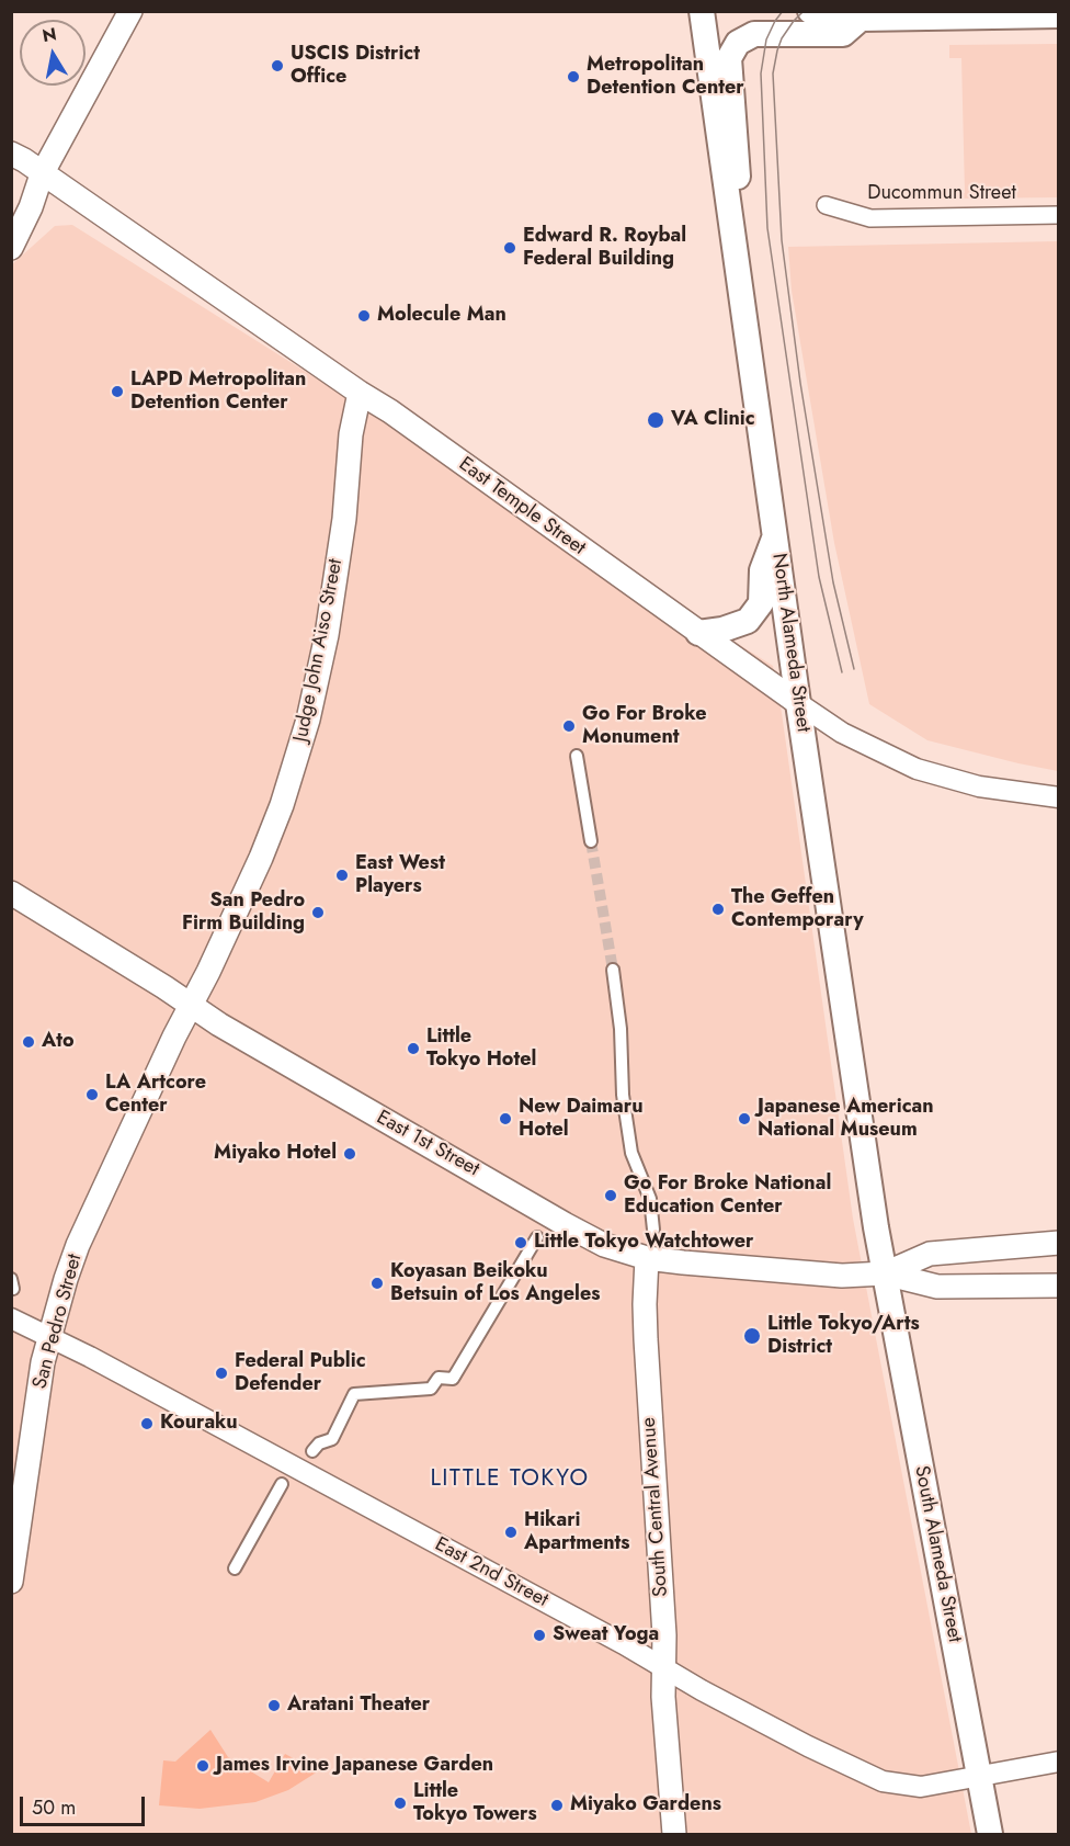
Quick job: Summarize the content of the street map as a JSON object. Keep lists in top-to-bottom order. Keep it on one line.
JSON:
{"streets":{"main road":["East Temple Street","North Alameda Street","Judge John Aiso Street","East 1st Street","San Pedro Street","South Central Avenue","South Alameda Street"],"street":["Ducommun Street","East 2nd Street"]},"crossings":[["East Temple Street","North Alameda Street"],["East Temple Street","Judge John Aiso Street"],["North Alameda Street","East 1st Street"],["North Alameda Street","South Alameda Street"],["Judge John Aiso Street","East 1st Street"],["Judge John Aiso Street","San Pedro Street"],["East 1st Street","San Pedro Street"],["East 1st Street","South Central Avenue"],["East 1st Street","South Alameda Street"],["San Pedro Street","East 2nd Street"],["South Central Avenue","East 2nd Street"],["South Alameda Street","East 2nd Street"]],"districts":["LITTLE TOKYO"],"places":["USCIS District Office","Metropolitan Detention Center","Edward R. Roybal Federal Building","Molecule Man","LAPD Metropolitan Detention Center","VA Clinic","Go For Broke Monument","East West Players","The Geffen Contemporary","San Pedro Firm Building","Ato","Little Tokyo Hotel","LA Artcore Center","New Daimaru Hotel","Japanese American National Museum","Miyako Hotel","Go For Broke National Education Center","Little Tokyo Watchtower","Koyasan Beikoku Betsuin of Los Angeles","Little Tokyo/Arts District","Federal Public Defender","Kouraku","Hikari Apartments","Sweat Yoga","Aratani Theater","James Irvine Japanese Garden","Little Tokyo Towers","Miyako Gardens"],"scale_bar":"50 m","north":"top"}
